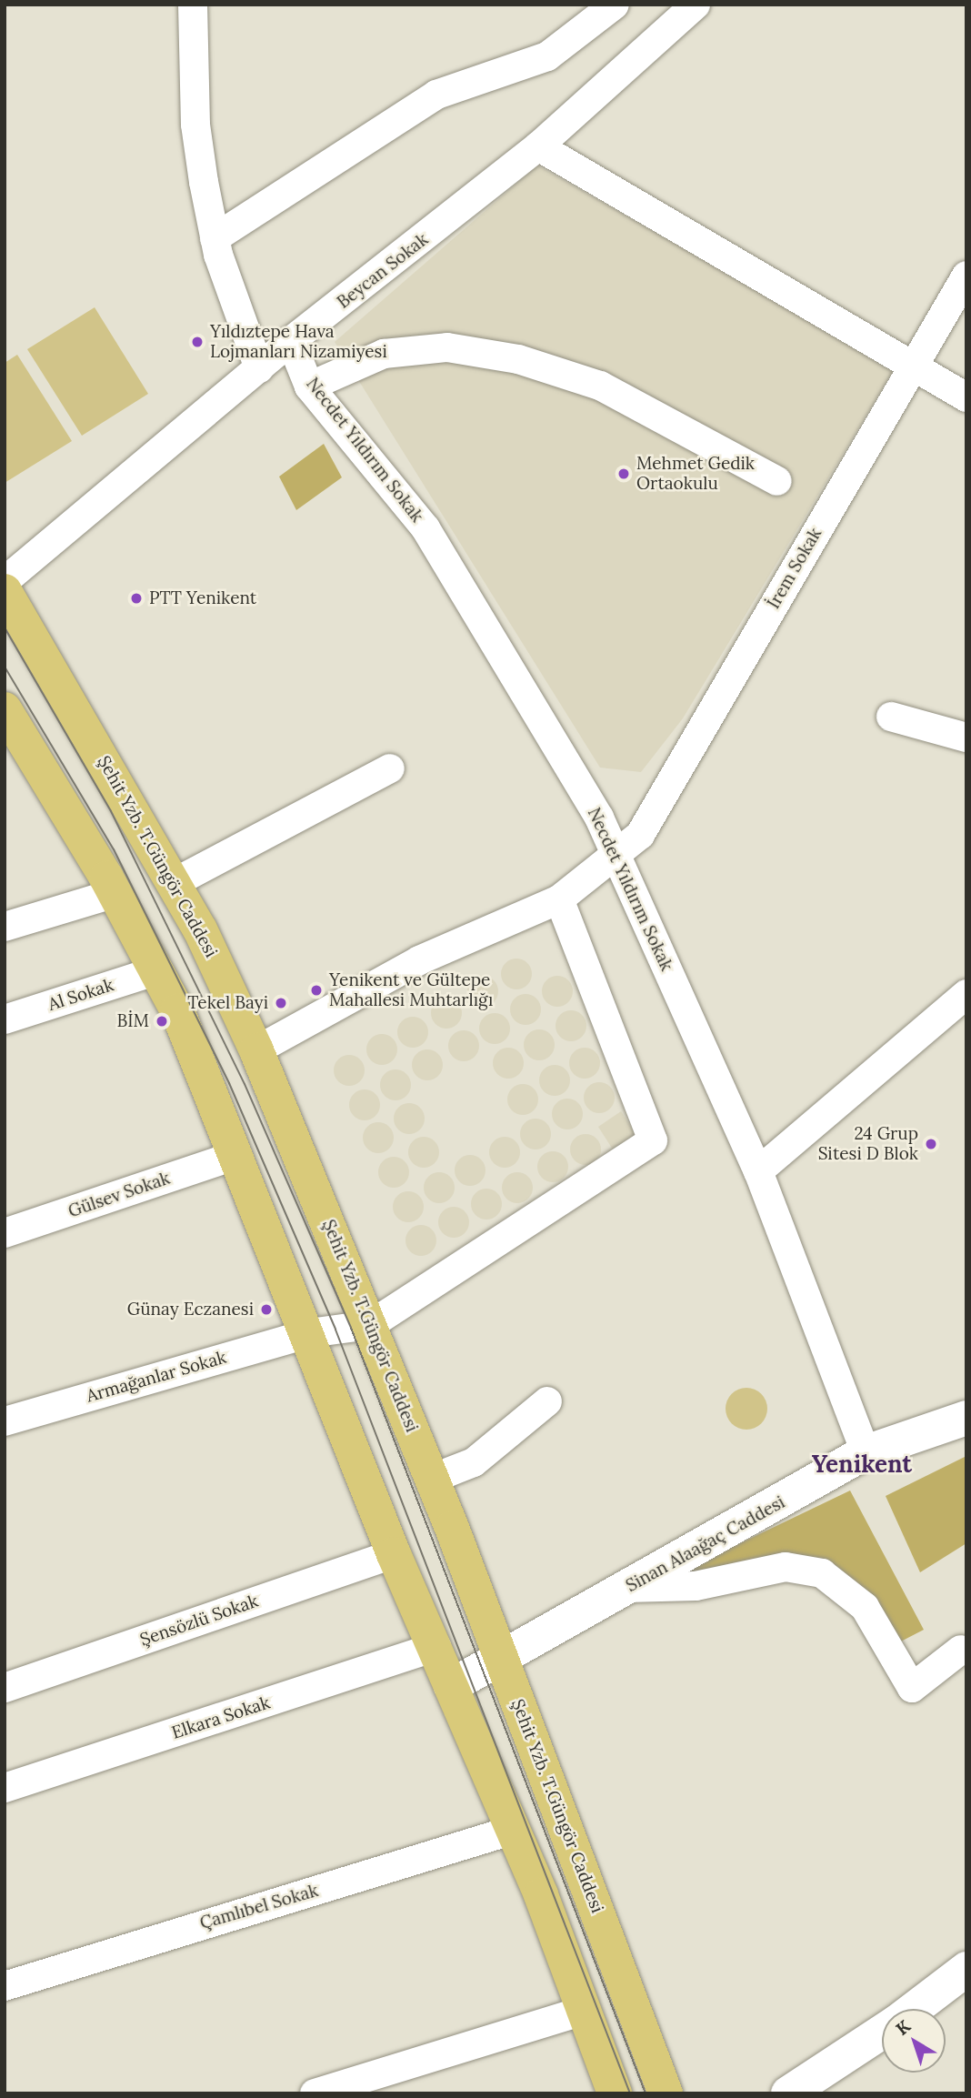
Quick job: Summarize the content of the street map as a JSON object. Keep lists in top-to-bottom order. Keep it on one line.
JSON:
{"streets":{"main road":["Şehit Yzb. T.Güngör Caddesi"],"street":["Beycan Sokak","Necdet Yıldırım Sokak","İrem Sokak","Al Sokak","Gülsev Sokak","Armağanlar Sokak","Sinan Alaağaç Caddesi","Şensözlü Sokak","Elkara Sokak","Çamlıbel Sokak"]},"crossings":[["Beycan Sokak","Necdet Yıldırım Sokak"],["Necdet Yıldırım Sokak","İrem Sokak"],["Necdet Yıldırım Sokak","Sinan Alaağaç Caddesi"],["İrem Sokak","Şehit Yzb. T.Güngör Caddesi"],["Şehit Yzb. T.Güngör Caddesi","Armağanlar Sokak"],["Şehit Yzb. T.Güngör Caddesi","Sinan Alaağaç Caddesi"]],"districts":["Yenikent"],"places":["Yıldıztepe Hava Lojmanları Nizamiyesi","Mehmet Gedik Ortaokulu","PTT Yenikent","Yenikent ve Gültepe Mahallesi Muhtarlığı","Tekel Bayi","BİM","24 Grup Sitesi D Blok","Günay Eczanesi"],"north":"top left"}
